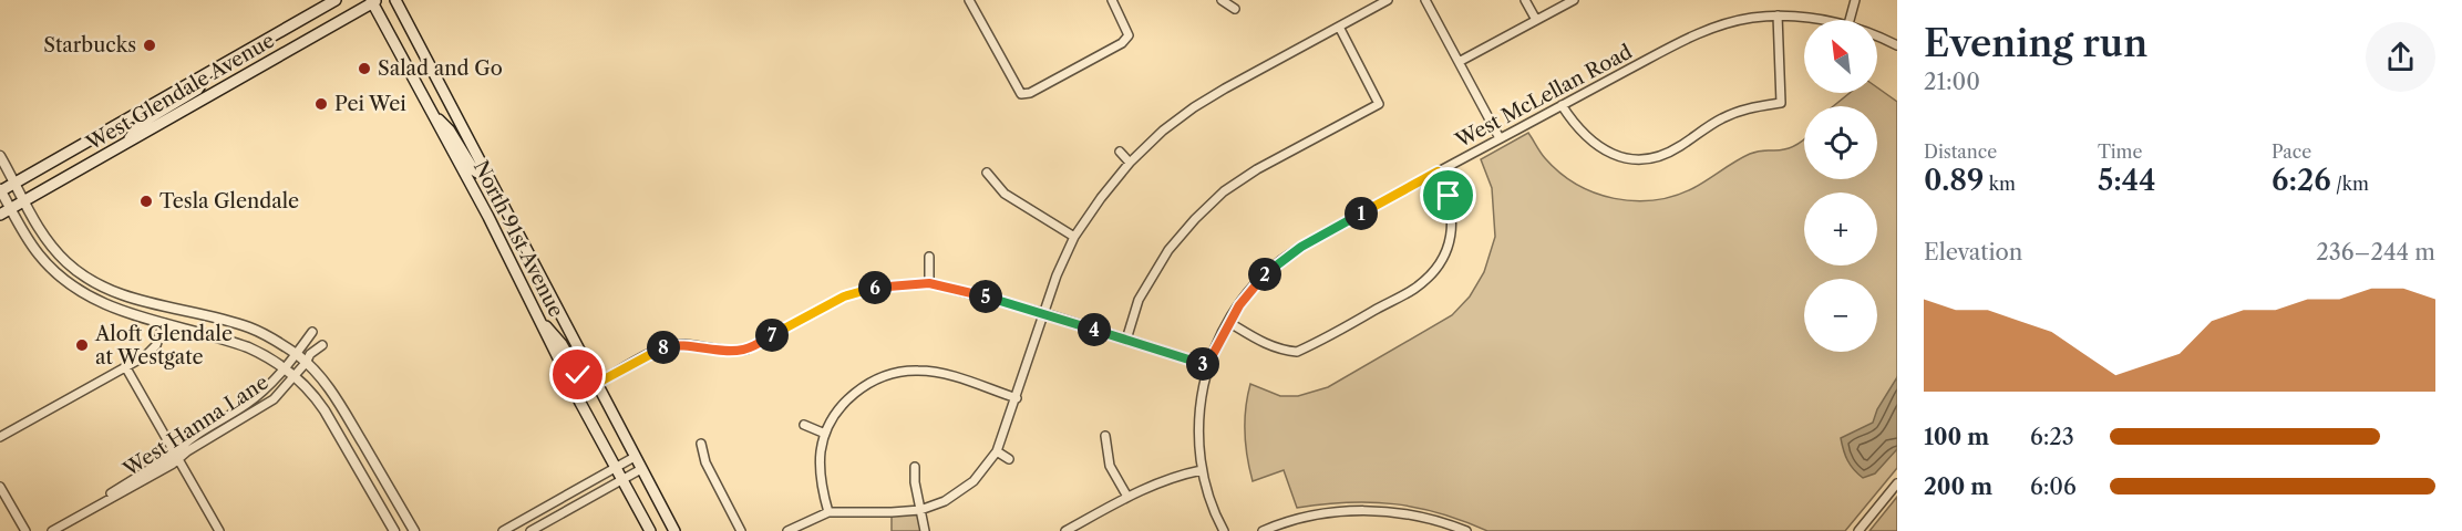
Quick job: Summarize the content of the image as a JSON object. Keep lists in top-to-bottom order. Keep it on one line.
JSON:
{"streets":{"main road":["West Glendale Avenue","North 91st Avenue"],"street":["West McLellan Road","West Hanna Lane"]},"crossings":[["West Glendale Avenue","North 91st Avenue"]],"places":["Starbucks","Salad and Go","Pei Wei","Tesla Glendale","Aloft Glendale at Westgate"],"north":"top left","page":{"heading":["Evening run","21:00"],"map_buttons":["+","−"],"stats":[["Distance","0.89 km"],["Time","5:44"],["Pace","6:26 /km"]],"pins":["1","2","6","5","4","7","8","3"],"chart":["Elevation","236–244 m"],"list":[{"name":"100 m","note":"6:23"},{"name":"200 m","note":"6:06"}]}}
